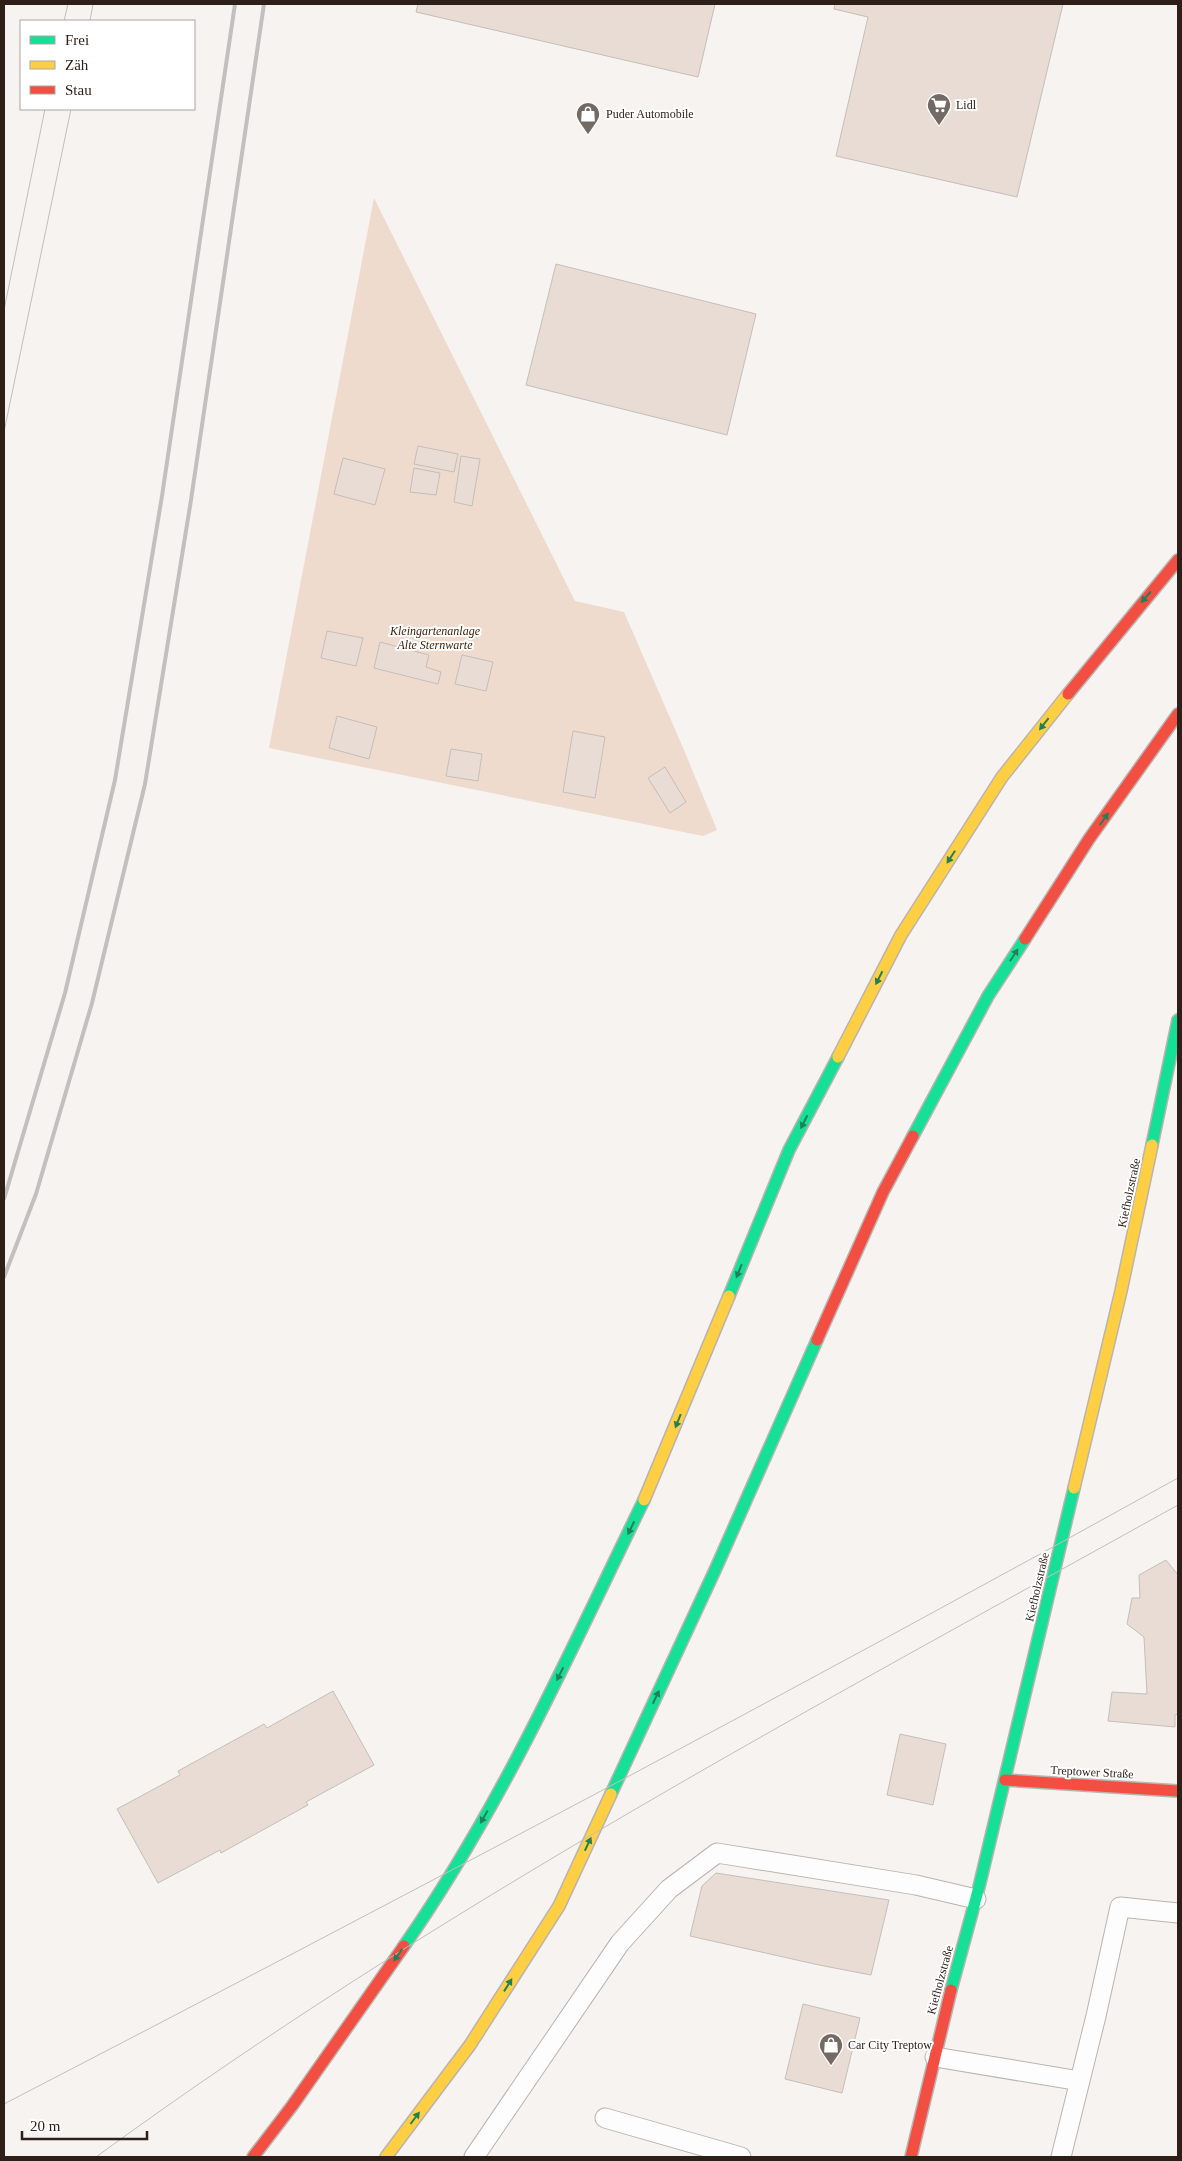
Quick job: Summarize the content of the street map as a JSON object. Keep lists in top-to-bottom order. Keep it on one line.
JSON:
{"streets":{"main road":["Kiefholzstraße","Treptower Straße"]},"crossings":[["Kiefholzstraße","Treptower Straße"]],"parks":["Kleingartenanlage Alte Sternwarte"],"places":{"supermarket":["Lidl"],"shop":["Puder Automobile","Car City Treptow"]},"legend":["Frei","Zäh","Stau"],"scale_bar":"20 m"}
